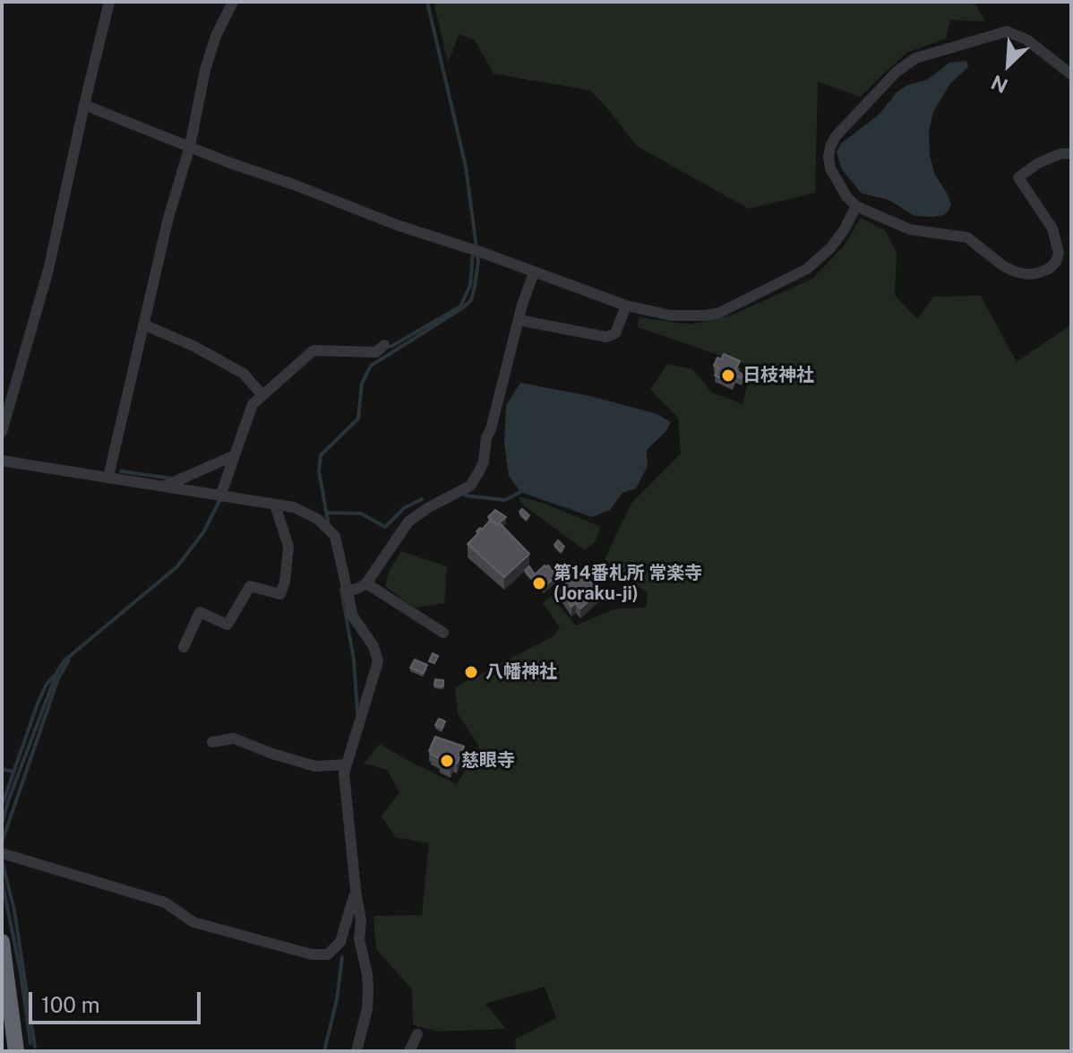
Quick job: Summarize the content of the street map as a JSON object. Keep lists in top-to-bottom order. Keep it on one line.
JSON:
{"places":["日枝神社","第14番札所 常楽寺 (Joraku-ji)","八幡神社","慈眼寺"],"scale_bar":"100 m","north":"bottom left"}
